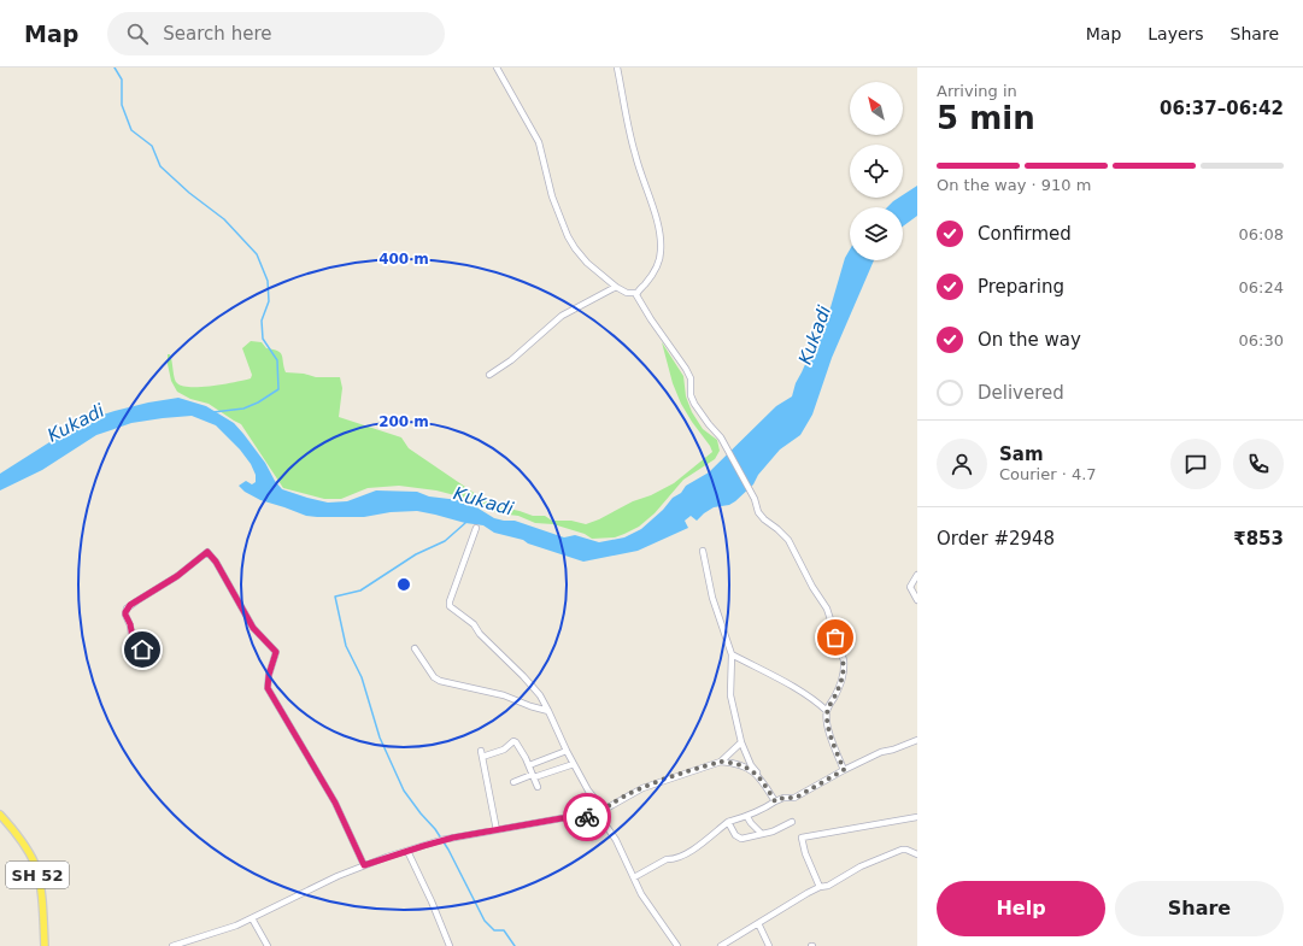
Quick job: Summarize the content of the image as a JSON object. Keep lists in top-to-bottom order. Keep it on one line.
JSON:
{"streets":{"main road":["SH 52"]},"water":["Kukadi"],"north":"top left","page":{"header":"Map","search":"Search here","nav":["Map","Layers","Share"],"heading":["5 min","Arriving in","06:37–06:42"],"panel":["Sam","Courier · 4.7","Order #2948","₹853"],"bar":"On the way · 910 m","list":[["Confirmed","06:08"],["Preparing","06:24"],["On the way","06:30"],"Delivered"],"buttons":["Help","Share"]},"rings":["400 m","200 m"]}
